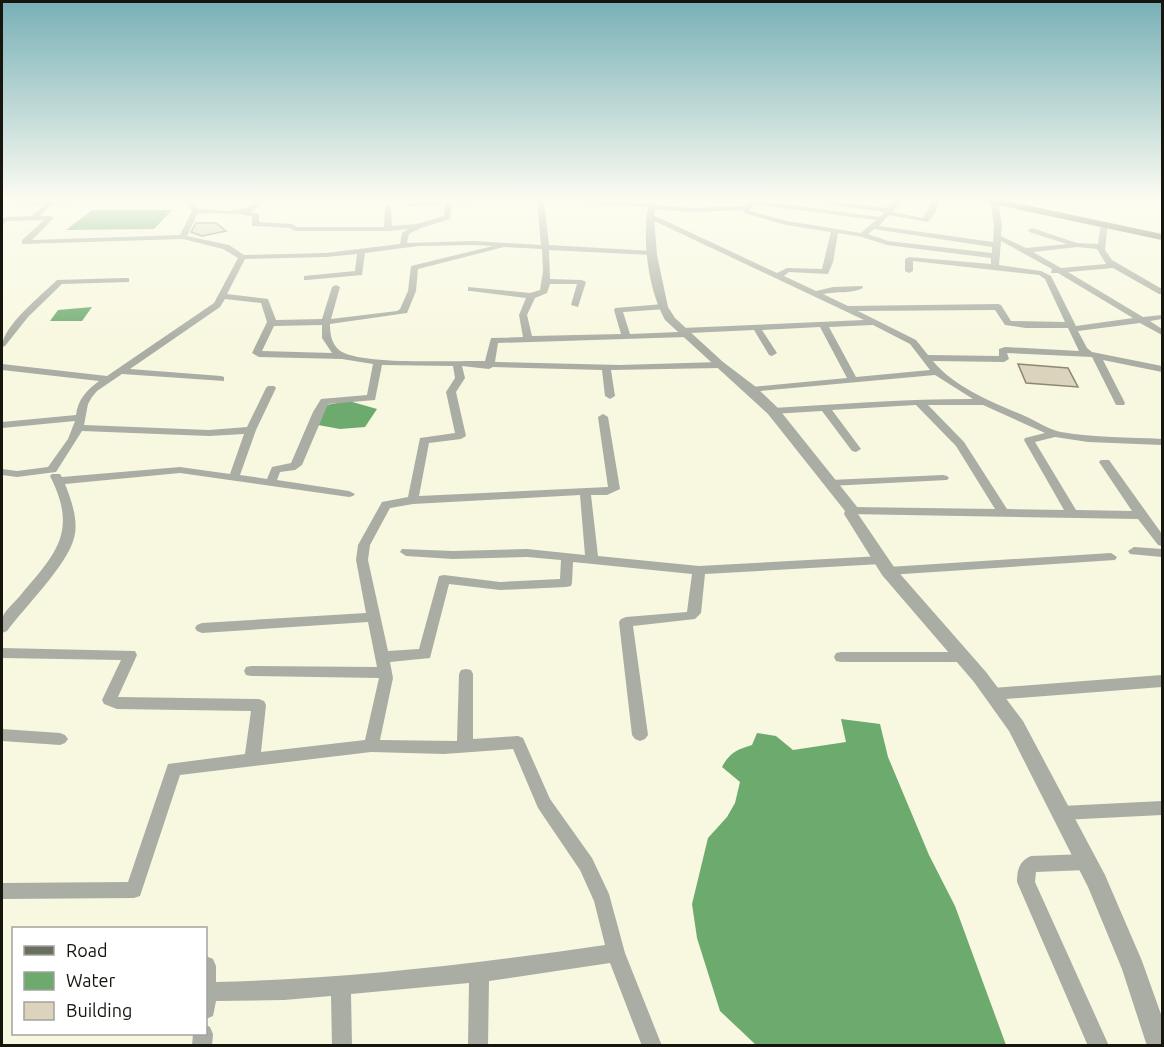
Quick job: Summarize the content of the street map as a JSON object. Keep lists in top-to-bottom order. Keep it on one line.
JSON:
{"legend":["Road","Water","Building"]}
